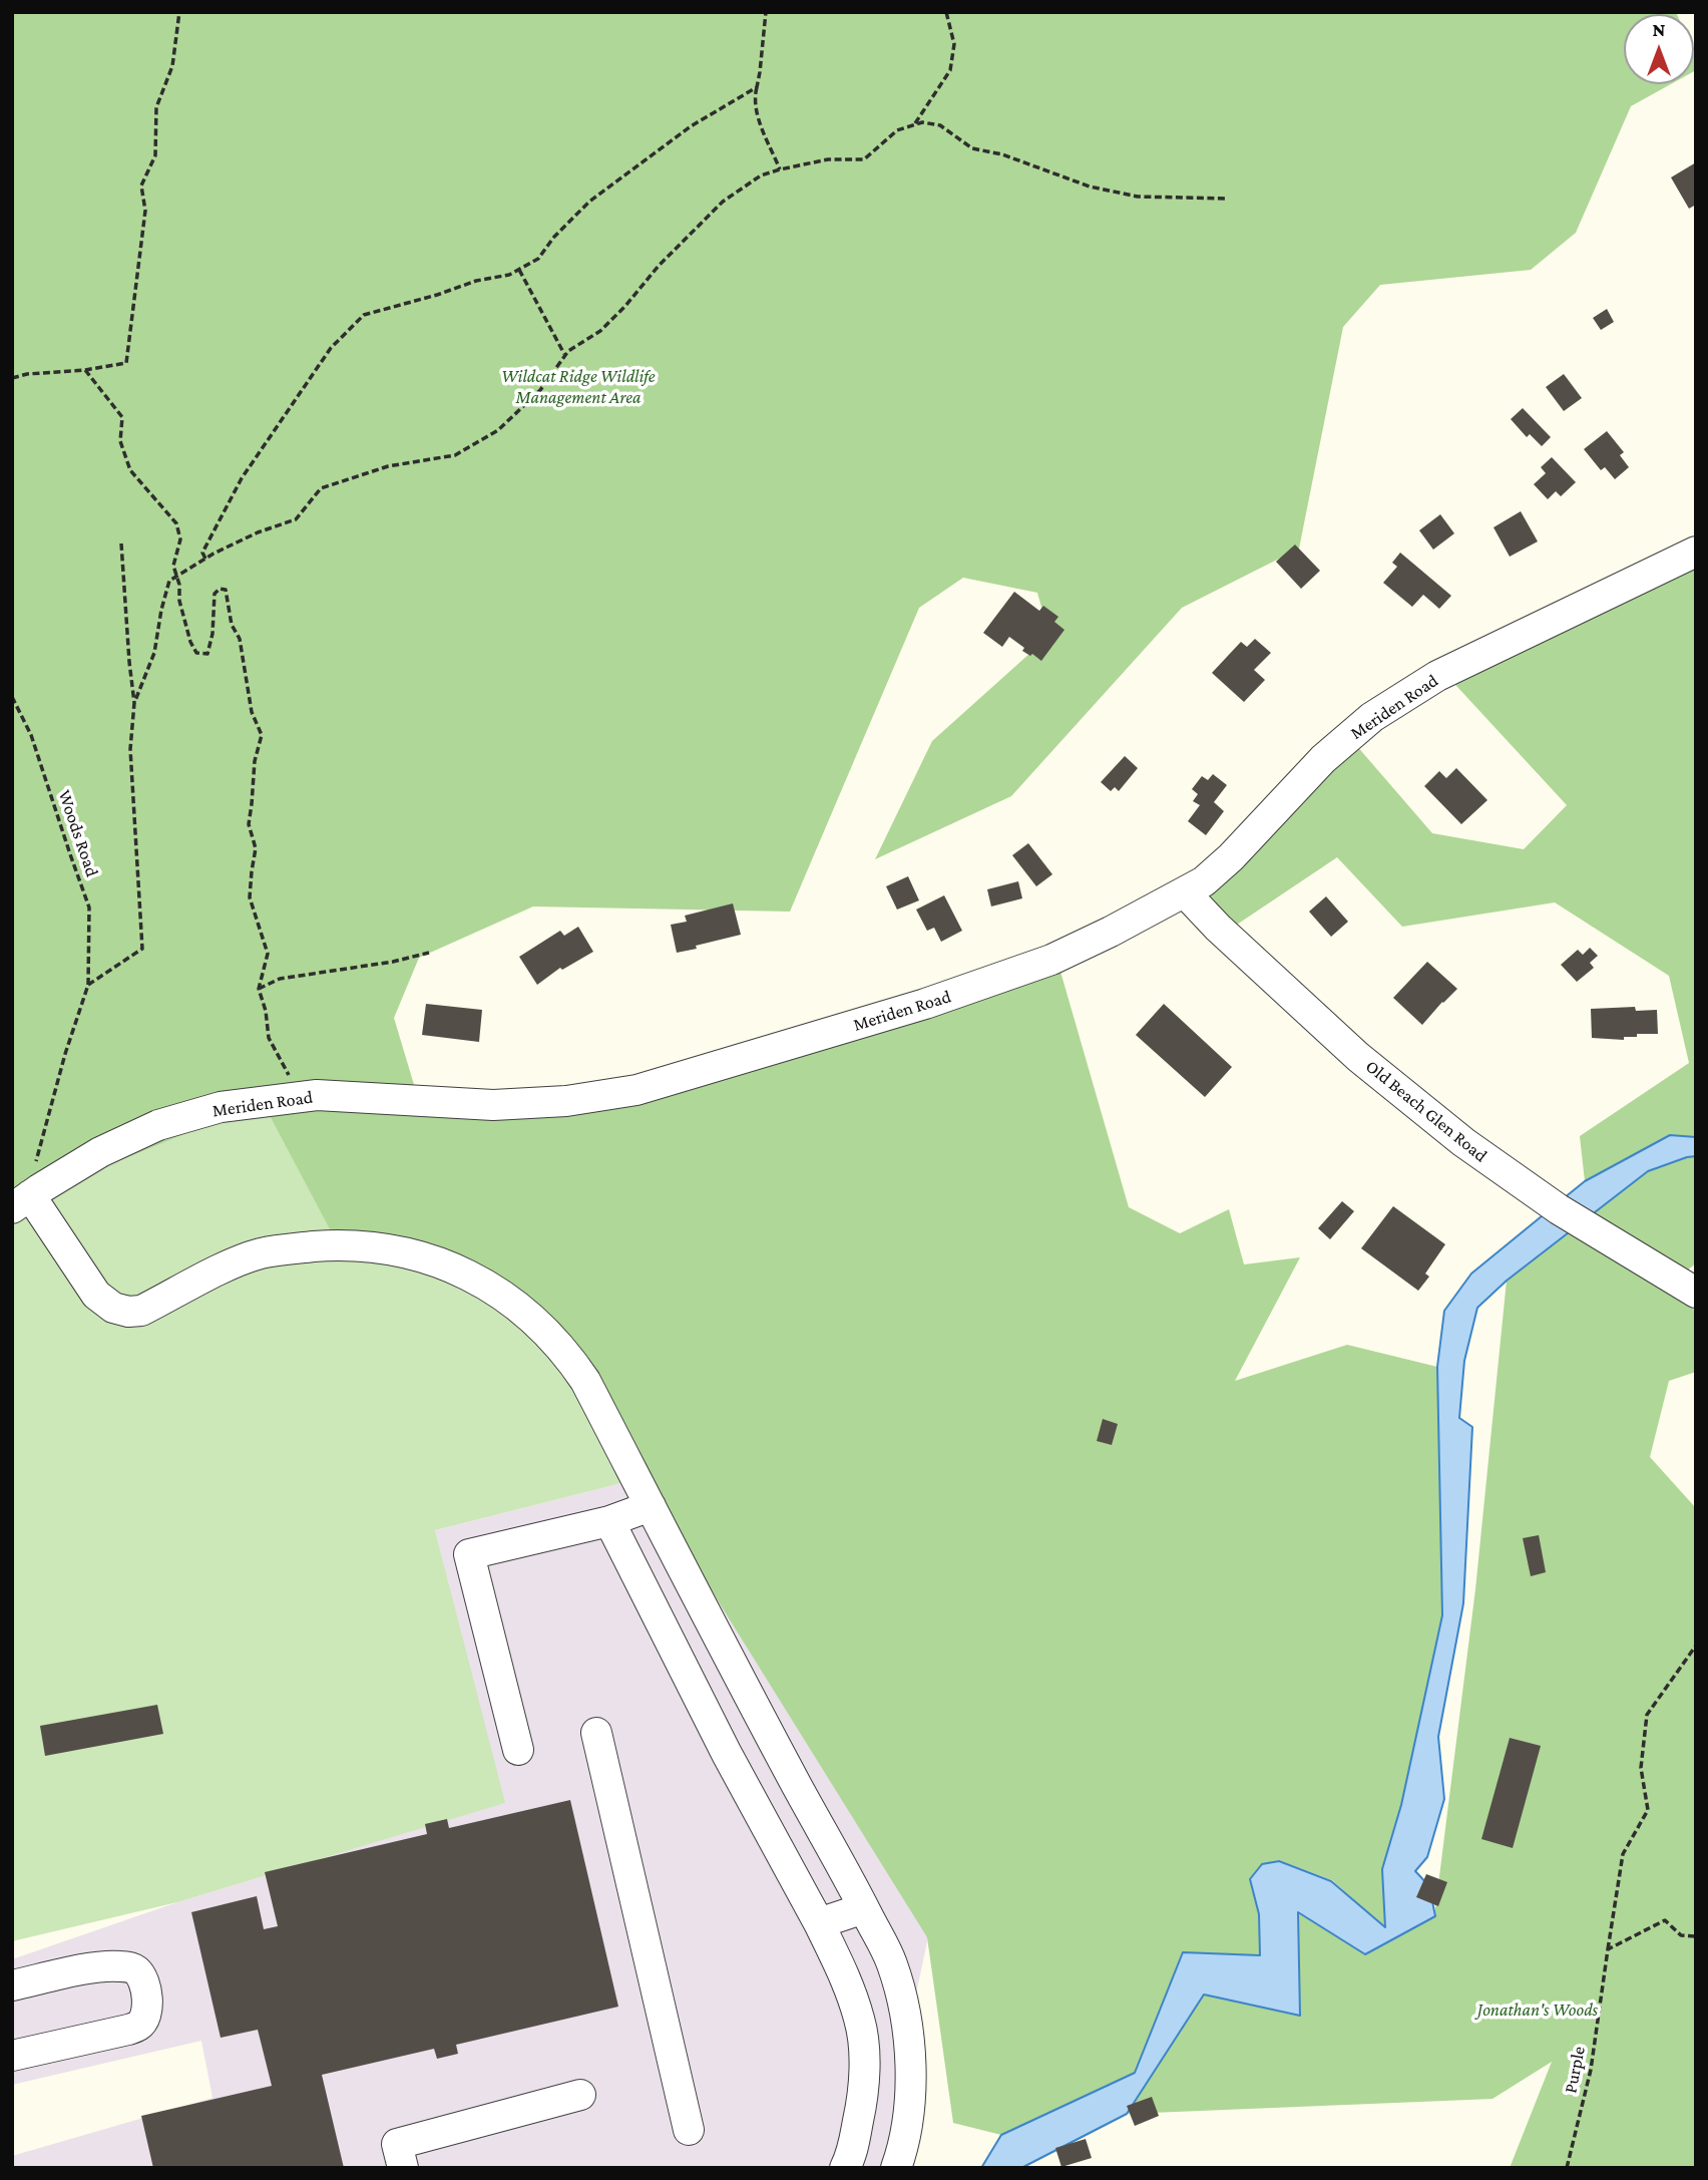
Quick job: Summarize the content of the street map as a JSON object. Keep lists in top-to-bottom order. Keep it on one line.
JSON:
{"streets":{"street":["Meriden Road","Old Beach Glen Road"],"path":["Woods Road","Purple"]},"crossings":[["Meriden Road","Woods Road"],["Meriden Road","Old Beach Glen Road"]],"parks":["Wildcat Ridge Wildlife Management Area","Jonathan's Woods"],"north":"top"}
